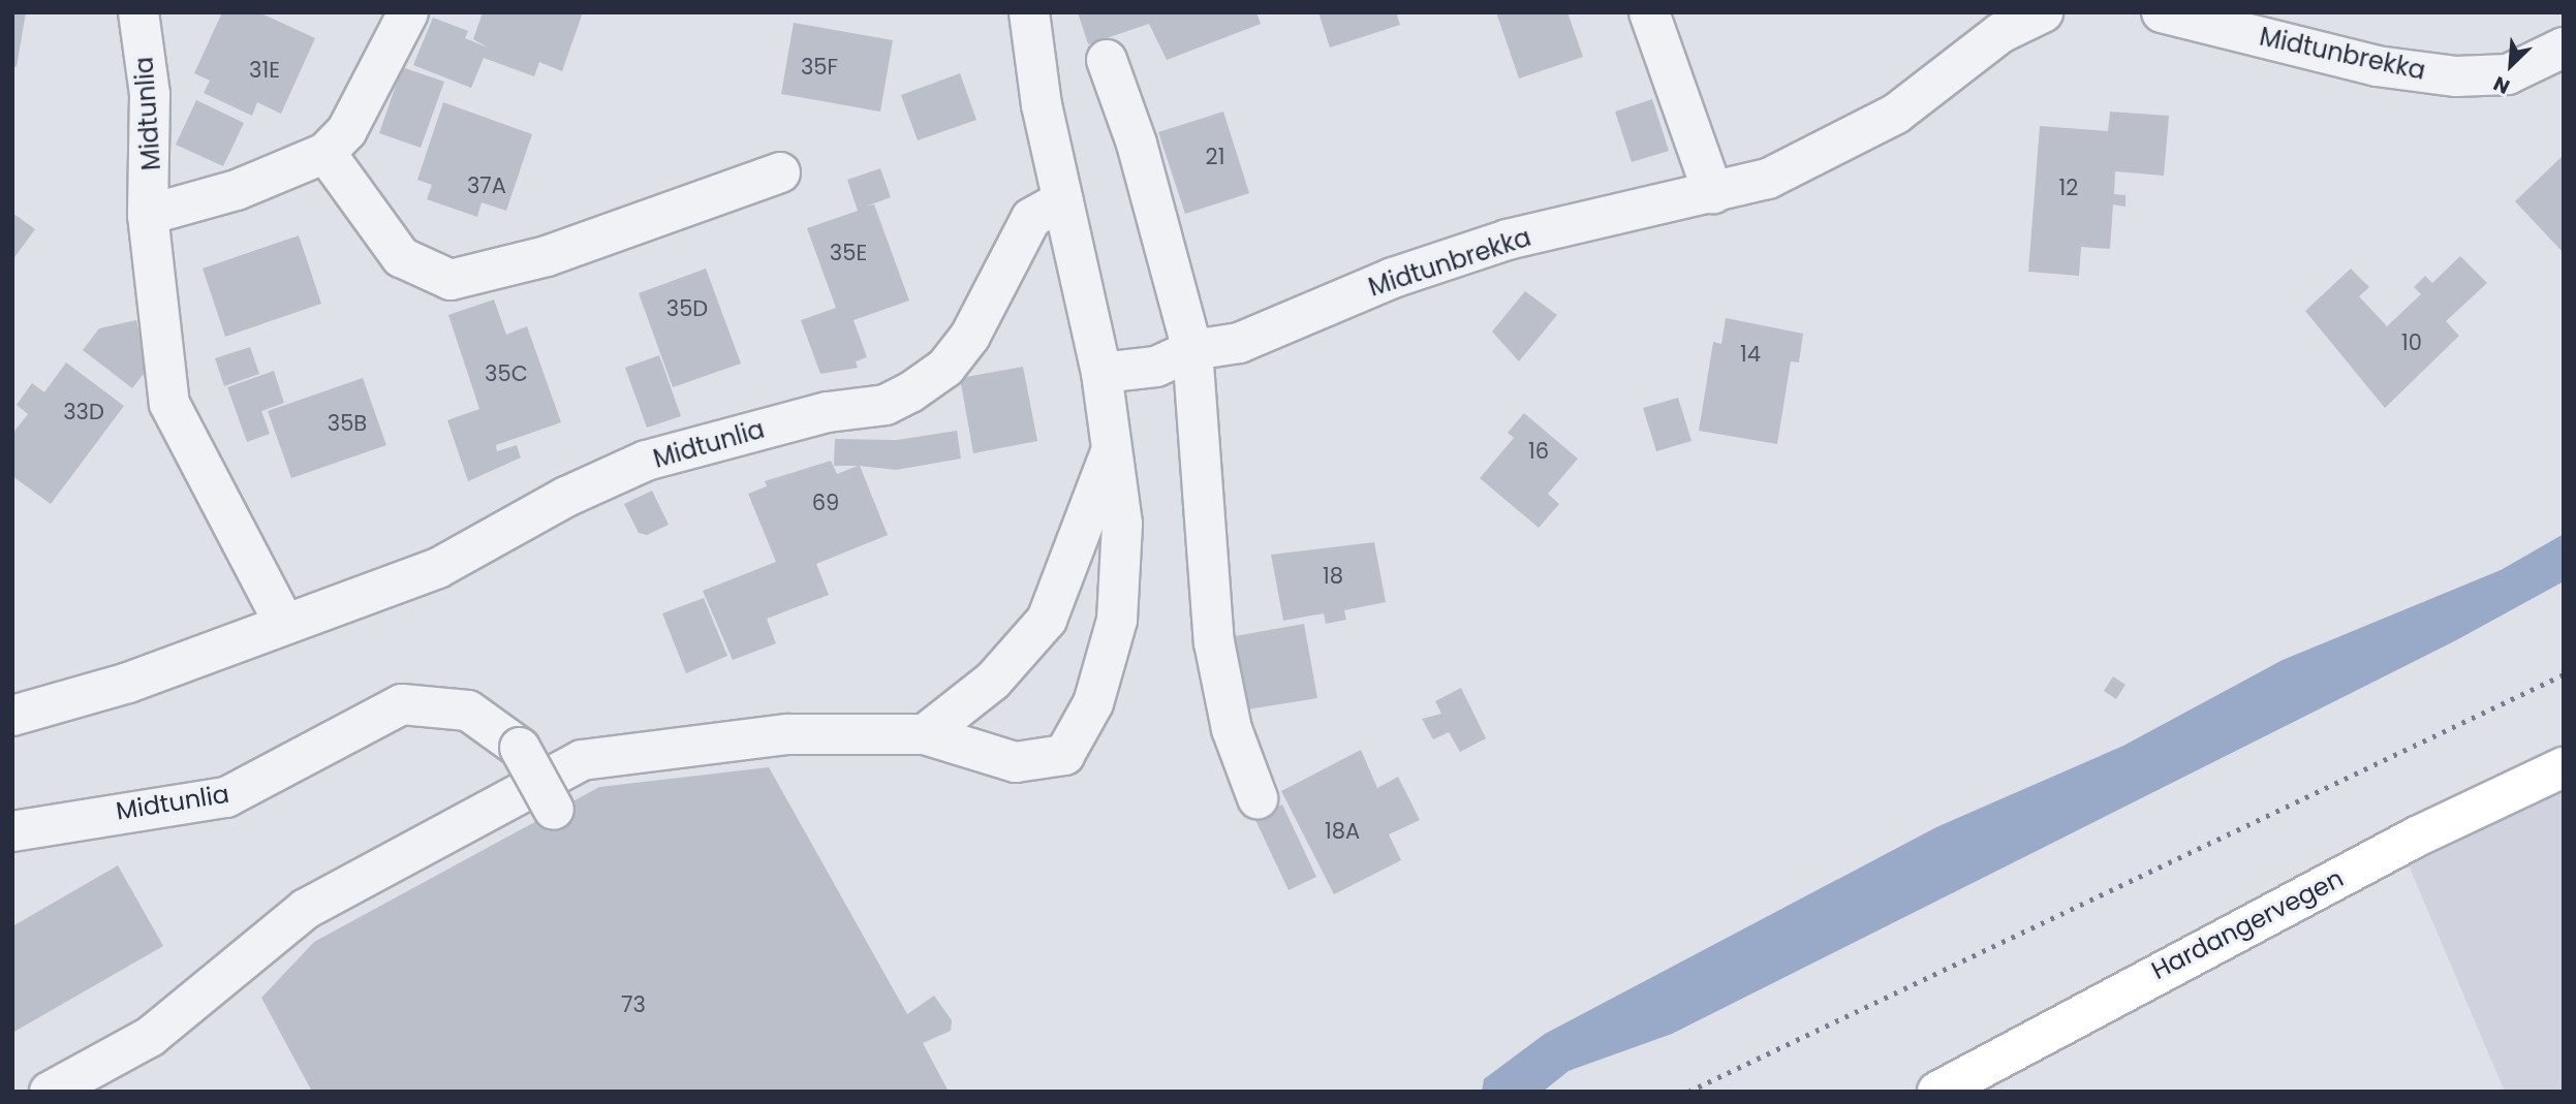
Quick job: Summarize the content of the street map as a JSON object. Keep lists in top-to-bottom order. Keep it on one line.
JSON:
{"streets":{"main road":["Hardangervegen"],"street":["Midtunbrekka","Midtunlia"]},"house_numbers":["35F","31E","21","37A","12","35E","35D","10","14","35C","33D","35B","16","69","18","18A","73"],"north":"bottom left"}
